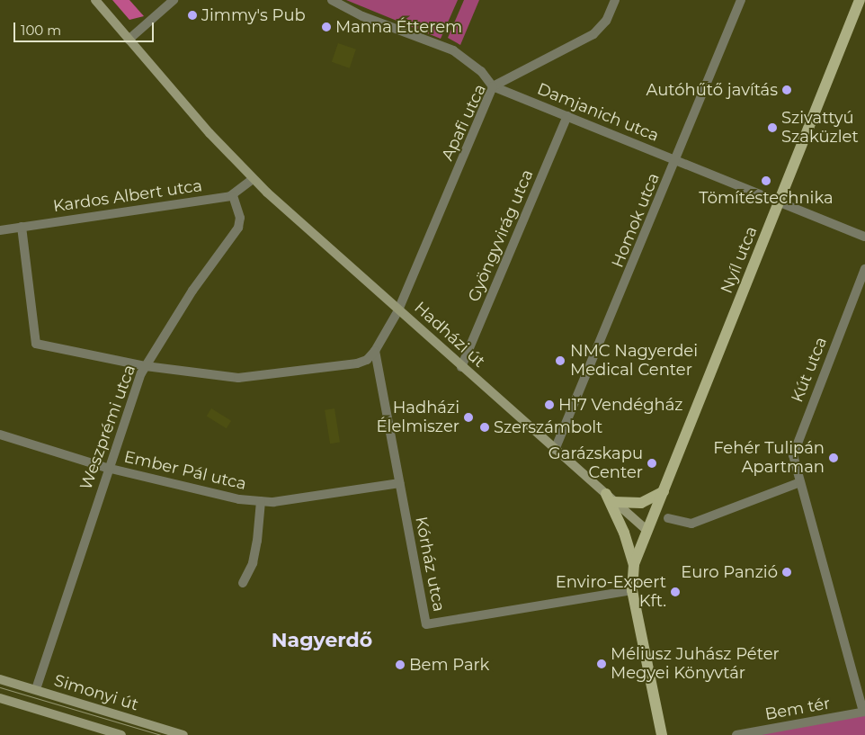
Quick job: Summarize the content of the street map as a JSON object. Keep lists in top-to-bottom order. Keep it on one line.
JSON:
{"streets":{"main road":["Nyíl utca"],"street":["Damjanich utca","Apafi utca","Kardos Albert utca","Homok utca","Gyöngyvirág utca","Hadházi út","Kút utca","Weszprémi utca","Ember Pál utca","Kórház utca","Simonyi út","Bem tér"]},"crossings":[["Damjanich utca","Apafi utca"],["Damjanich utca","Homok utca"],["Damjanich utca","Gyöngyvirág utca"],["Damjanich utca","Nyíl utca"],["Apafi utca","Hadházi út"],["Kardos Albert utca","Weszprémi utca"],["Homok utca","Hadházi út"],["Gyöngyvirág utca","Hadházi út"],["Nyíl utca","Hadházi út"],["Kút utca","Bem tér"],["Weszprémi utca","Ember Pál utca"],["Weszprémi utca","Simonyi út"],["Ember Pál utca","Kórház utca"]],"districts":["Nagyerdő"],"places":["Jimmy's Pub","Manna Étterem","Autóhűtő javítás","Szivattyú Szaküzlet","Tömítéstechnika","NMC Nagyerdei Medical Center","H17 Vendégház","Hadházi Élelmiszer","Szerszámbolt","Fehér Tulipán Apartman","Garázskapu Center","Euro Panzió","Enviro-Expert Kft.","Méliusz Juhász Péter Megyei Könyvtár","Bem Park"],"scale_bar":"100 m"}
